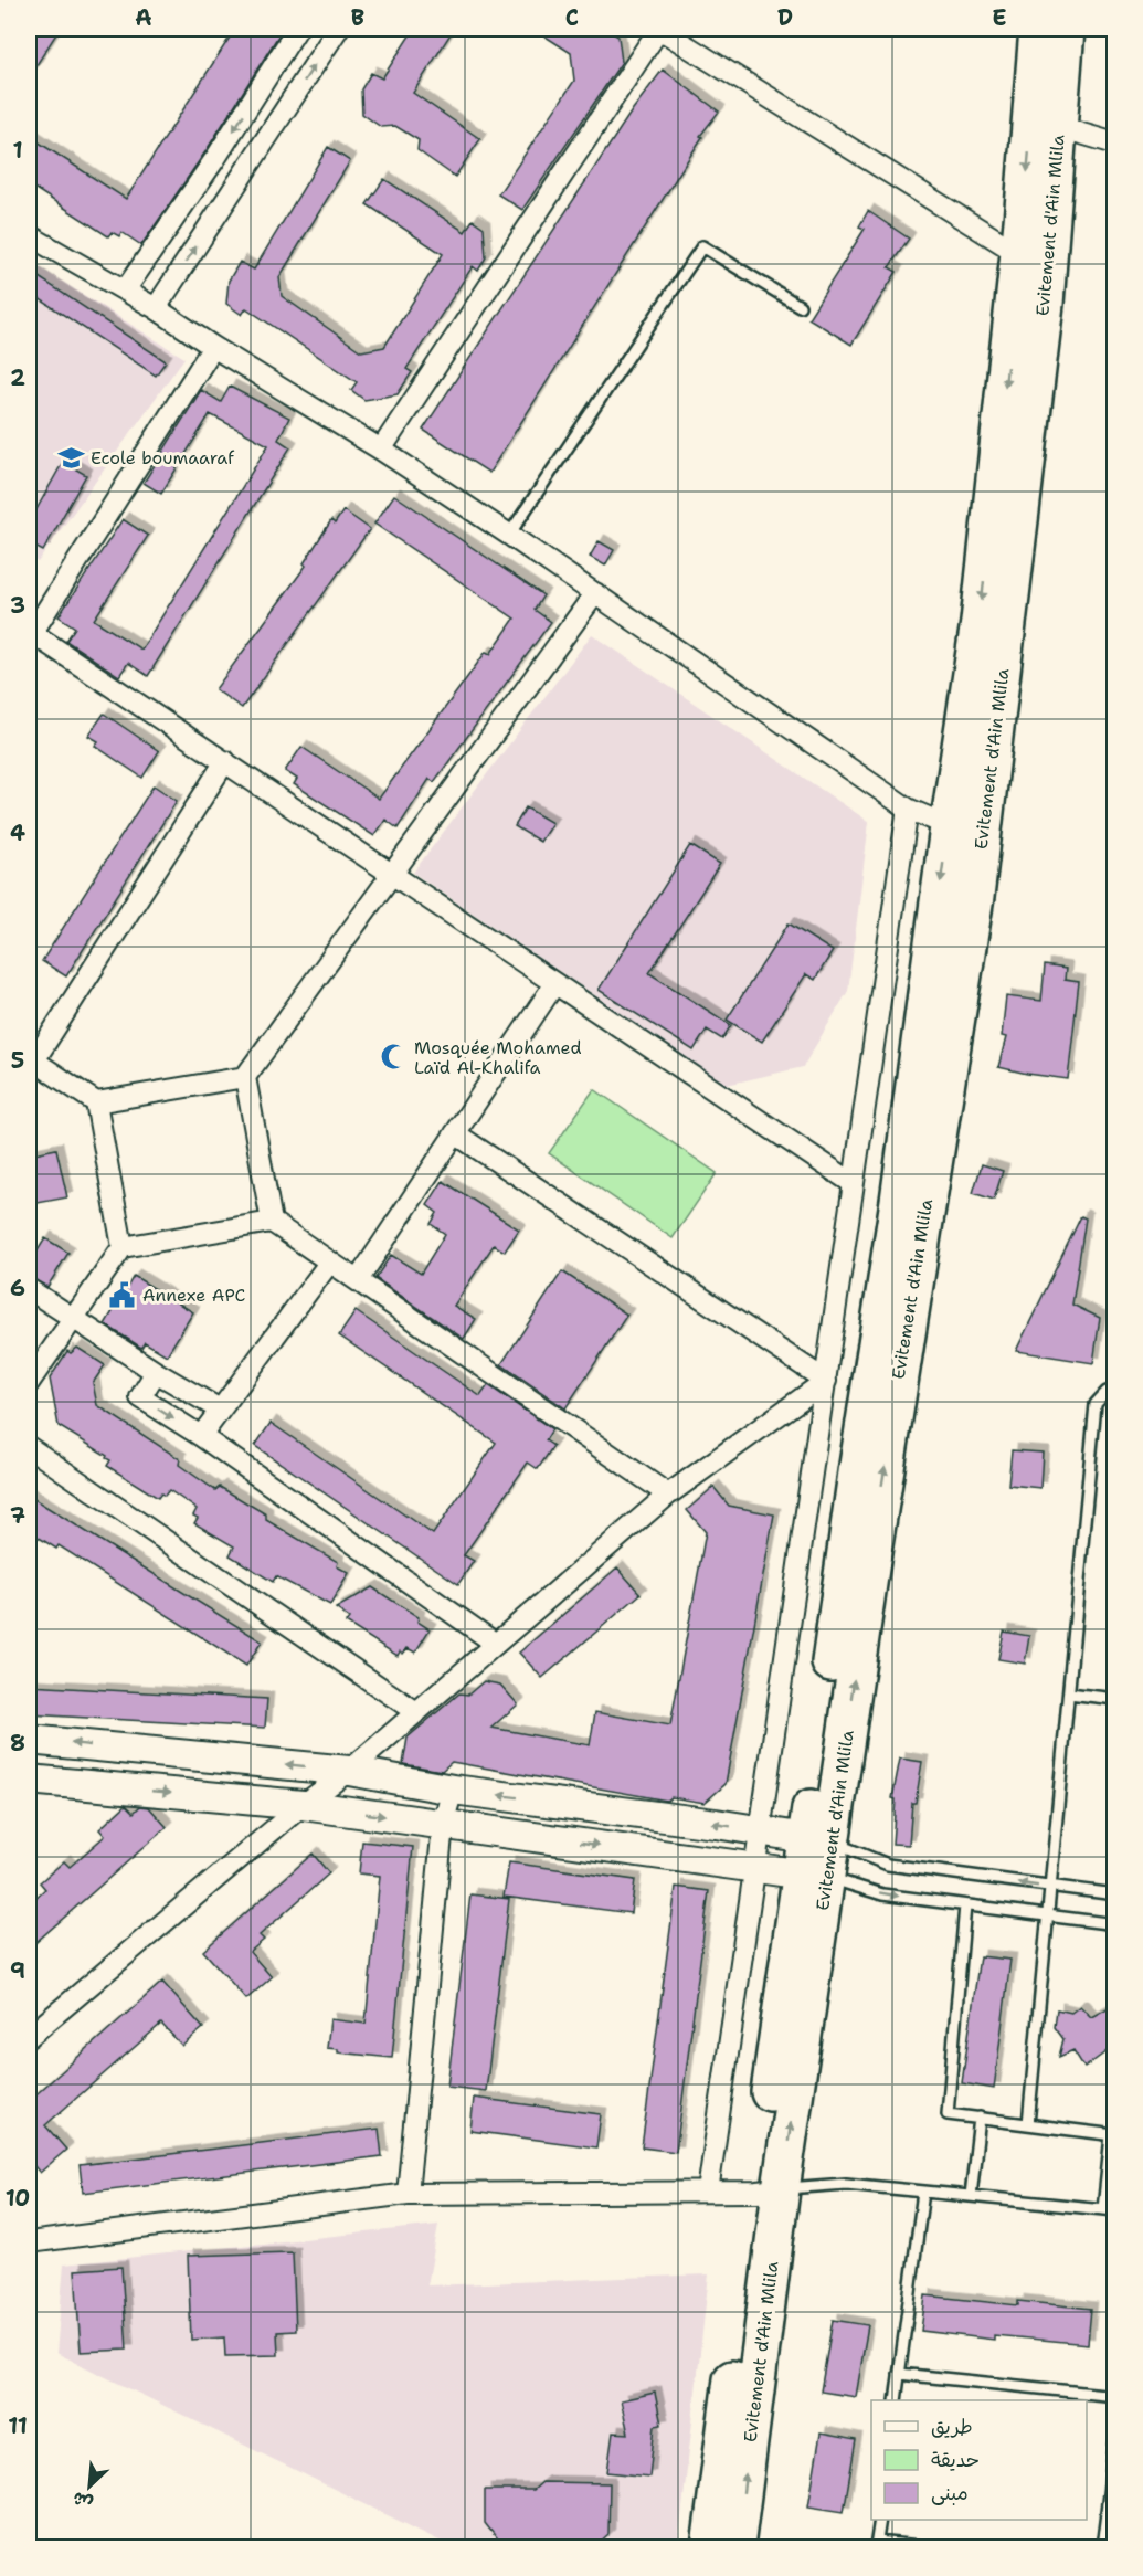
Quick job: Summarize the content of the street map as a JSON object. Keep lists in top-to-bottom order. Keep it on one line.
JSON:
{"streets":{"highway":["Evitement d'Ain Mlila"]},"places":{"school or university":["Ecole boumaaraf"],"mosque":["Mosquée Mohamed Laïd Al-Khalifa"],"public building":["Annexe APC"]},"legend":["طريق","حديقة","مبنى"],"north":"bottom left","grid":{"columns":["A","B","C","D","E"],"rows":["1","2","3","4","5","6","7","8","9","10","11"]}}
